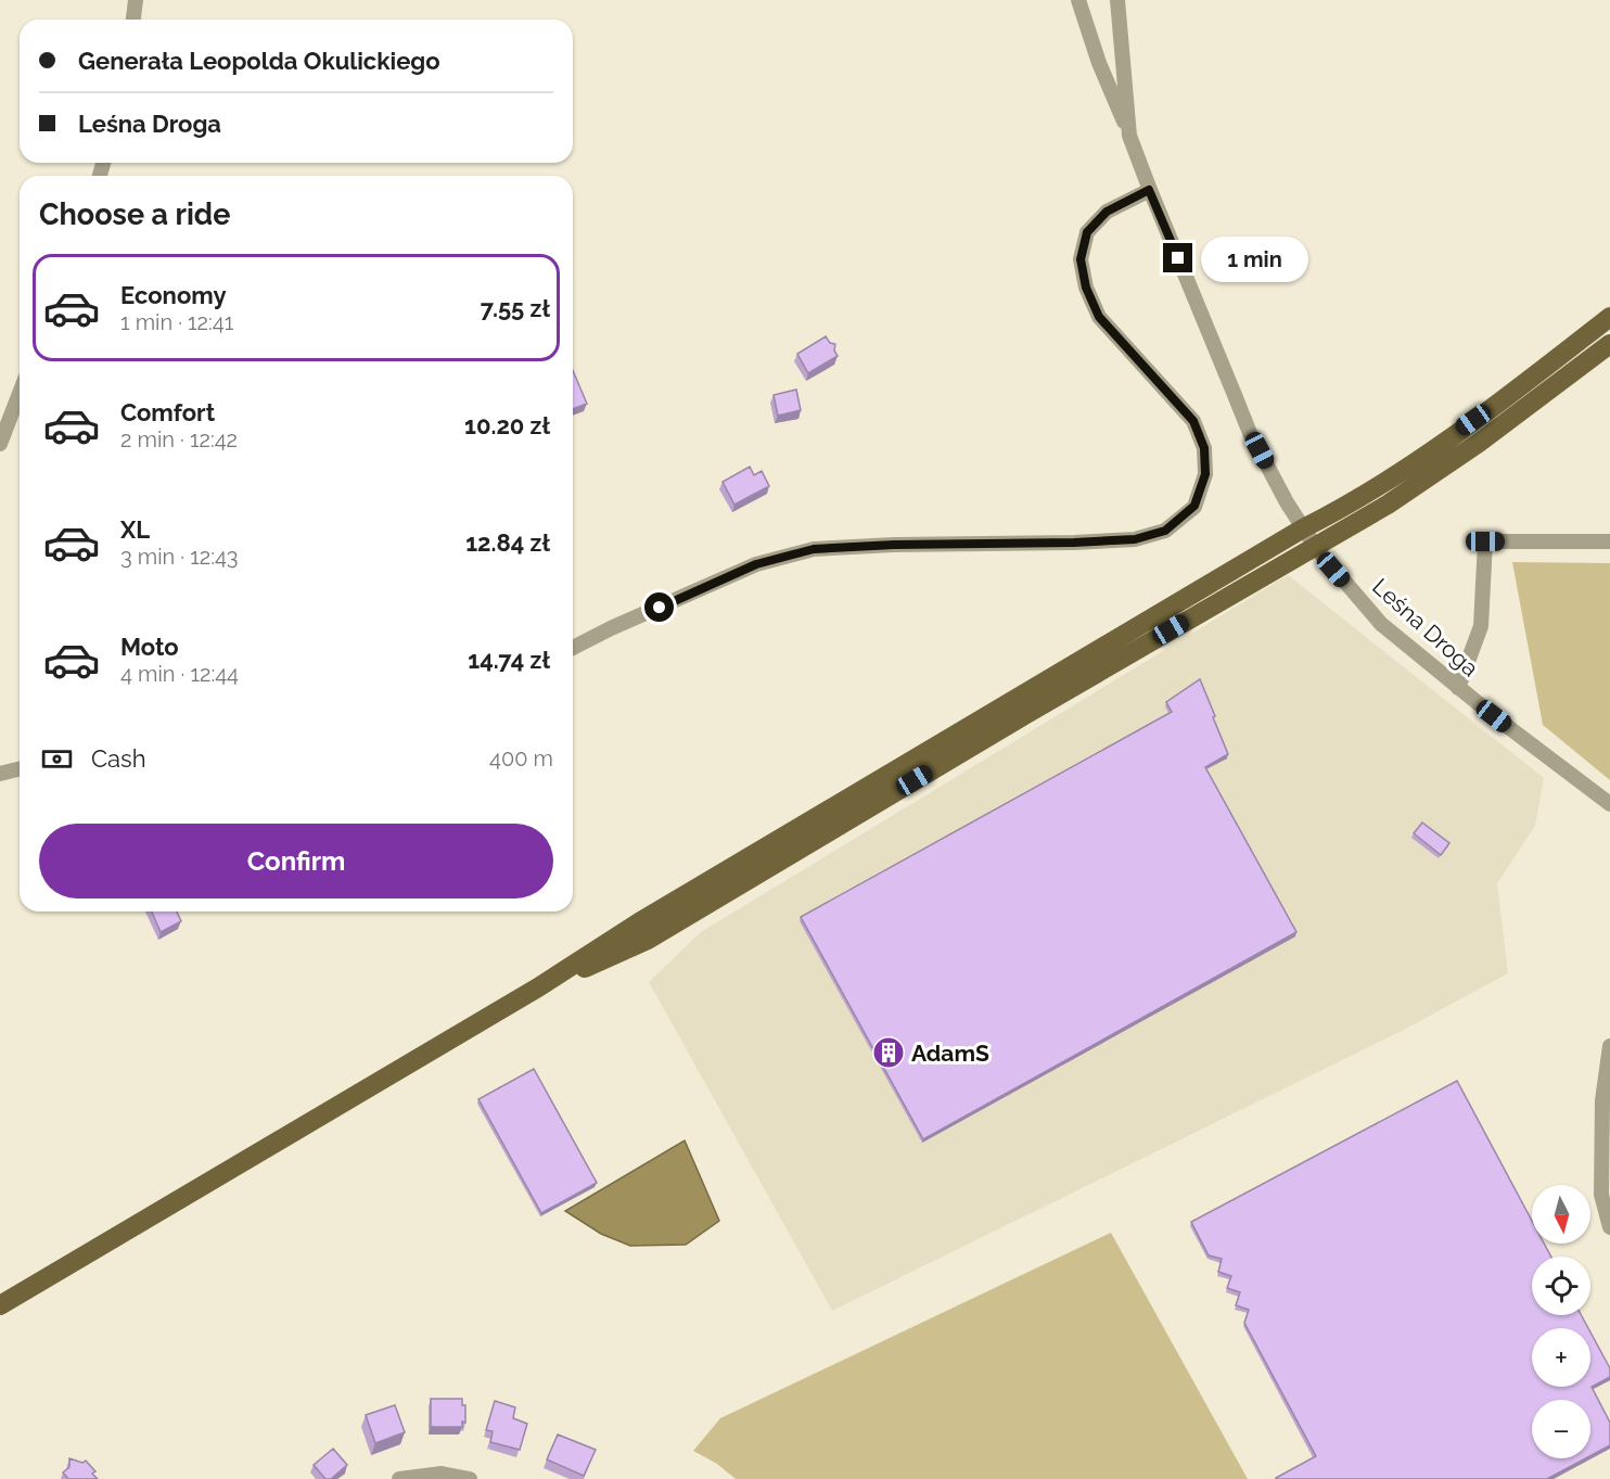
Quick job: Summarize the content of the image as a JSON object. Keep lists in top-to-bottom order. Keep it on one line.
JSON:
{"streets":{"street":["Leśna Droga"]},"places":{"building":["AdamS"]},"north":"bottom","page":{"banner":["Generała Leopolda Okulickiego","Leśna Droga"],"heading":"Choose a ride","bubble":"1 min","list":[{"name":"Economy","note":"1 min · 12:41","value":"7.55 zł"},{"name":"Comfort","note":"2 min · 12:42","value":"10.20 zł"},{"name":"XL","note":"3 min · 12:43","value":"12.84 zł"},{"name":"Moto","note":"4 min · 12:44","value":"14.74 zł"}],"pay":["Cash","400 m"],"buttons":"Confirm","map_buttons":["+","−"]}}
